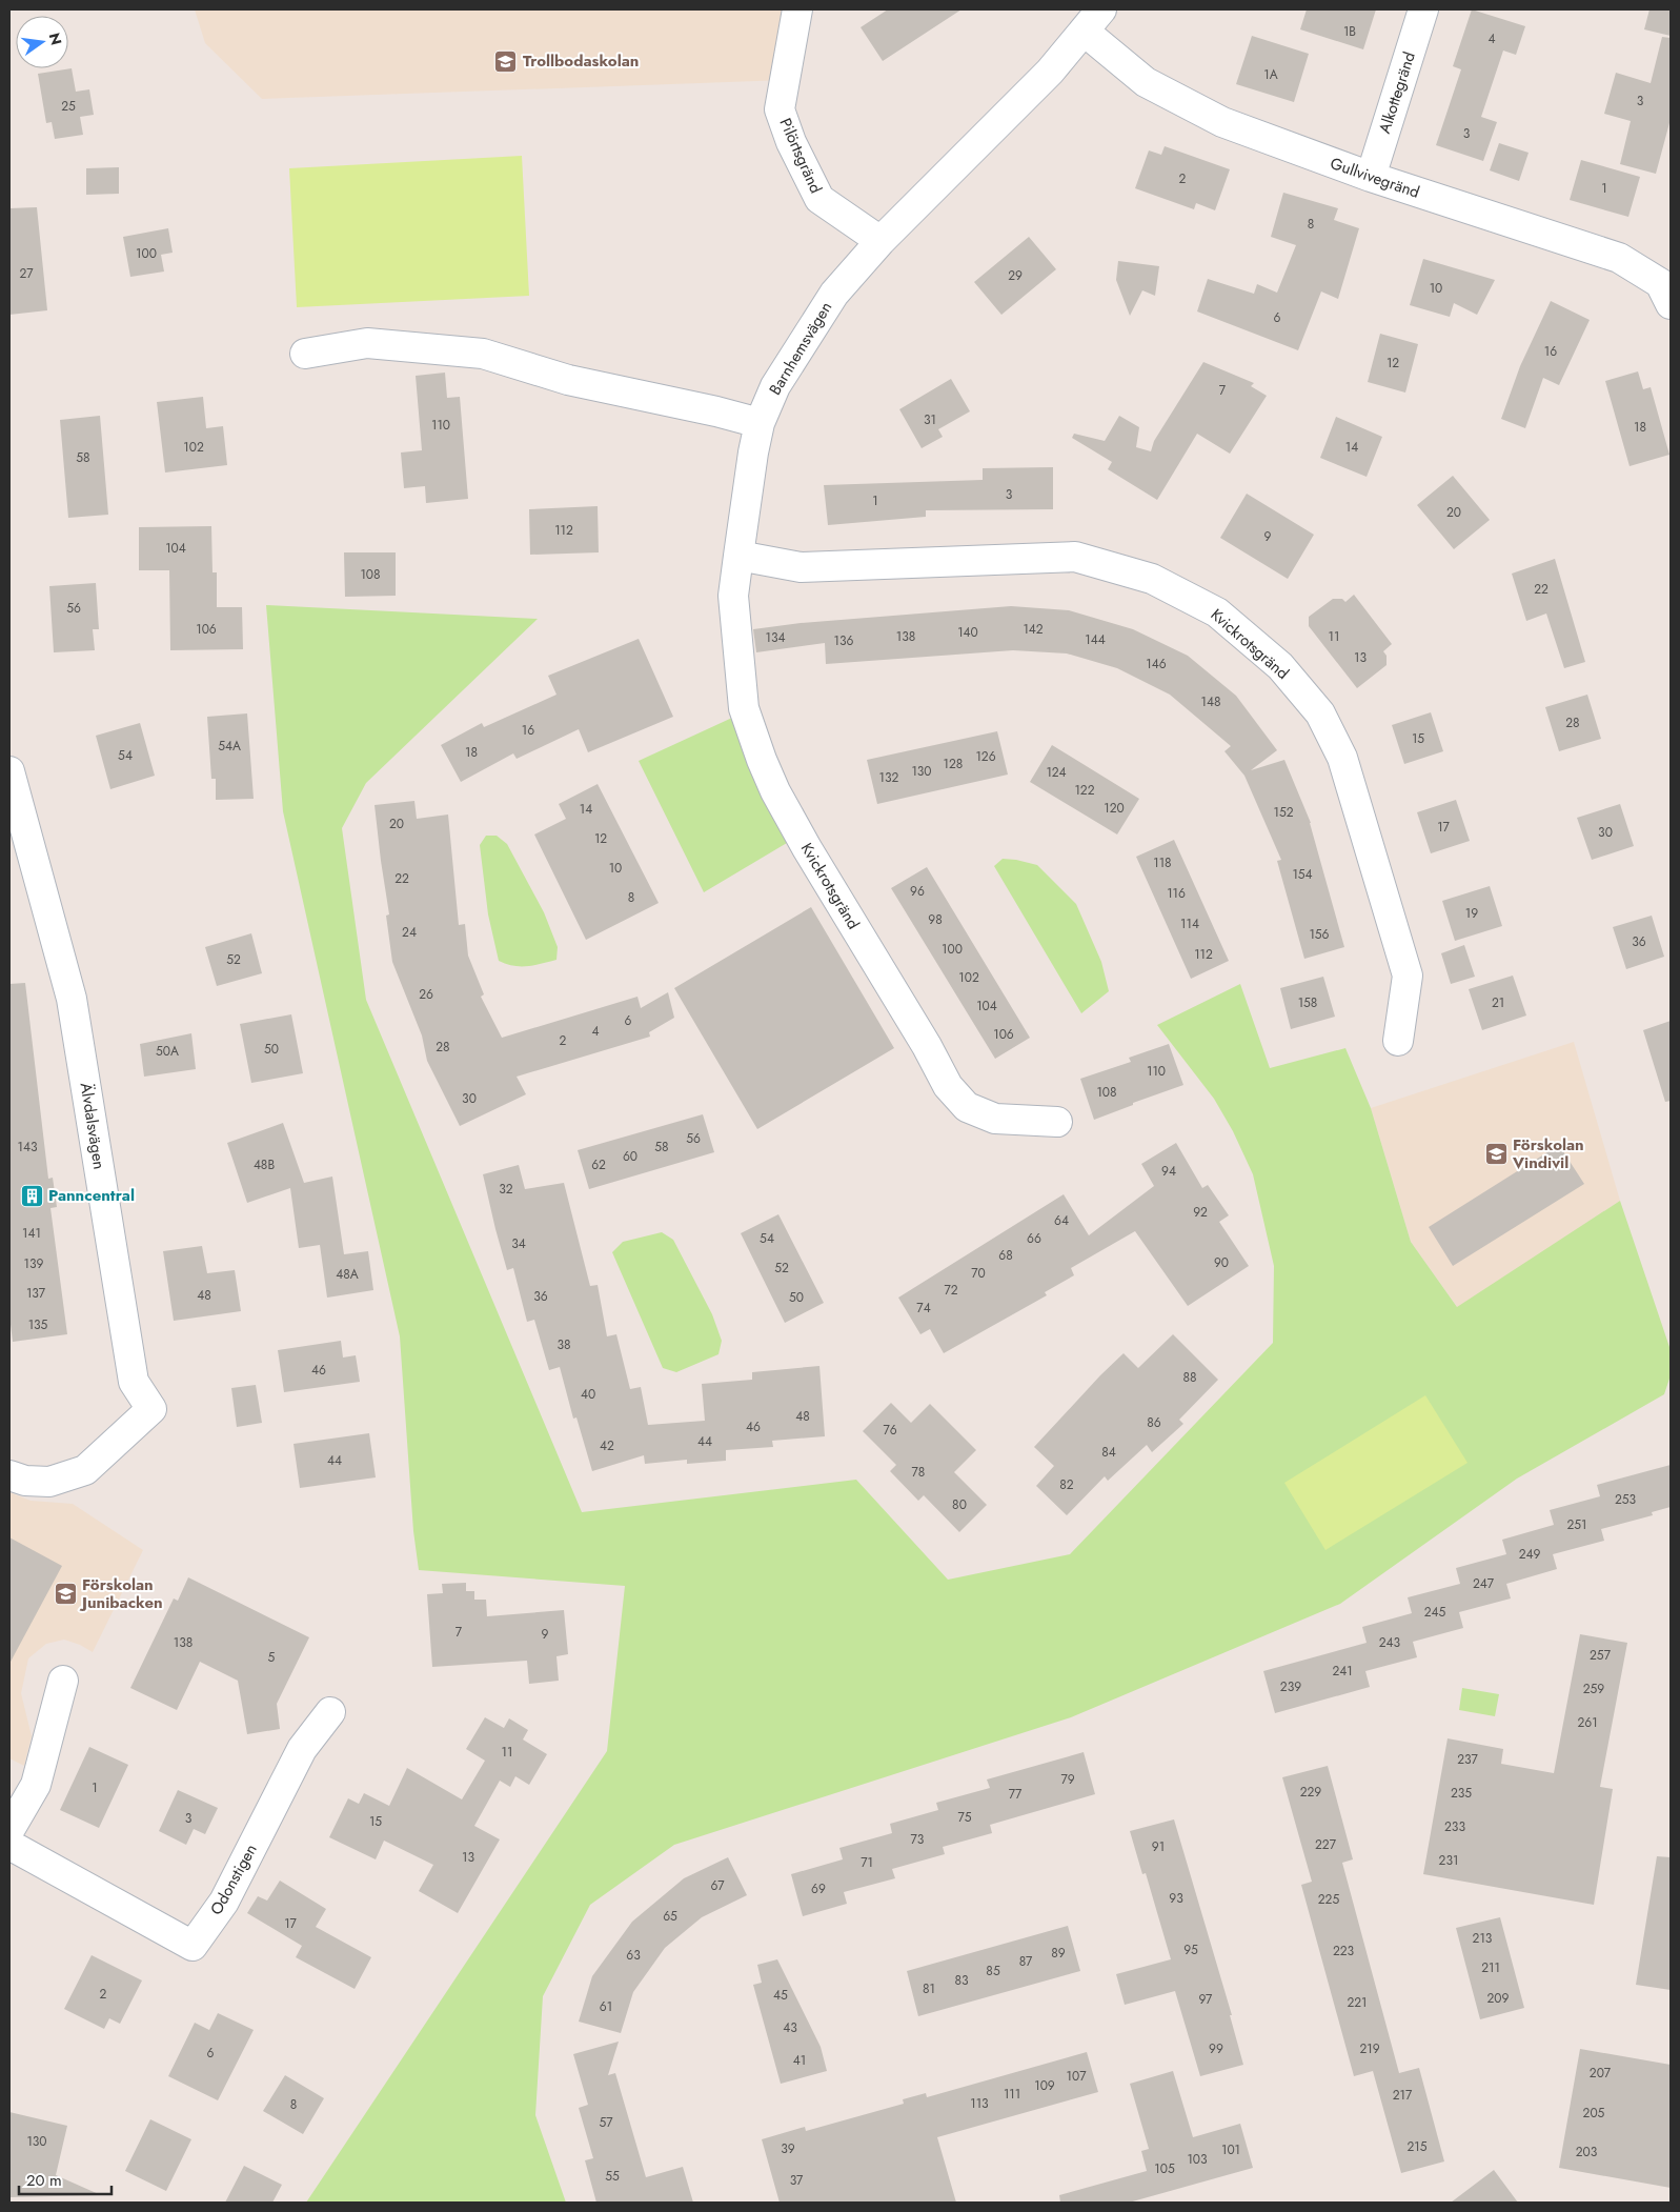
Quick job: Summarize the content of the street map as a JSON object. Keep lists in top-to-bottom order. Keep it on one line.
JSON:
{"streets":{"street":["Alkottegränd","Pilörtsgränd","Gullvivegränd","Barnhemsvägen","Kvickrotsgränd","Älvdalsvägen","Odonstigen"]},"crossings":[["Alkottegränd","Gullvivegränd"],["Pilörtsgränd","Barnhemsvägen"],["Gullvivegränd","Barnhemsvägen"],["Barnhemsvägen","Kvickrotsgränd"]],"places":{"school or university":["Trollbodaskolan","Förskolan Vindivil","Förskolan Junibacken"],"building":["Panncentral"]},"house_numbers":["1B","4","1A","3","25","3","2","1","8","100","27","29","10","6","16","12","7","31","110","18","102","14","58","3","1","20","112","9","104","108","22","56","106","142","140","138","11","134","144","136","13","146","148","28","16","15","54A","18","54","126","128","130","124","132","122","120","14","152","20","17","30","12","118","10","154","22","96","116","8","19","98","114","24","156","36","100","112","52","102","26","158","21","104","6","4","106","2","28","50","50A","110","108","30","56","143","58","60","48B","62","94","32","92","64","141","54","66","34","68","90","139","52","70","48A","72","137","48","36","50","74","135","38","46","88","40","48","86","46","76","44","42","84","44","78","82","253","80","251","249","247","245","7","9","138","243","257","5","241","239","259","261","11","237","79","1","229","235","77","75","3","15","233","73","227","91","13","231","71","67","69","93","225","65","17","213","95","223","89","63","87","211","85","83","81","2","45","209","97","221","61","43","99","219","6","41","207","107","109","111","217","113","8","205","57","130","215","39","101","203","103","105","55","37"],"scale_bar":"20 m","north":"right"}
